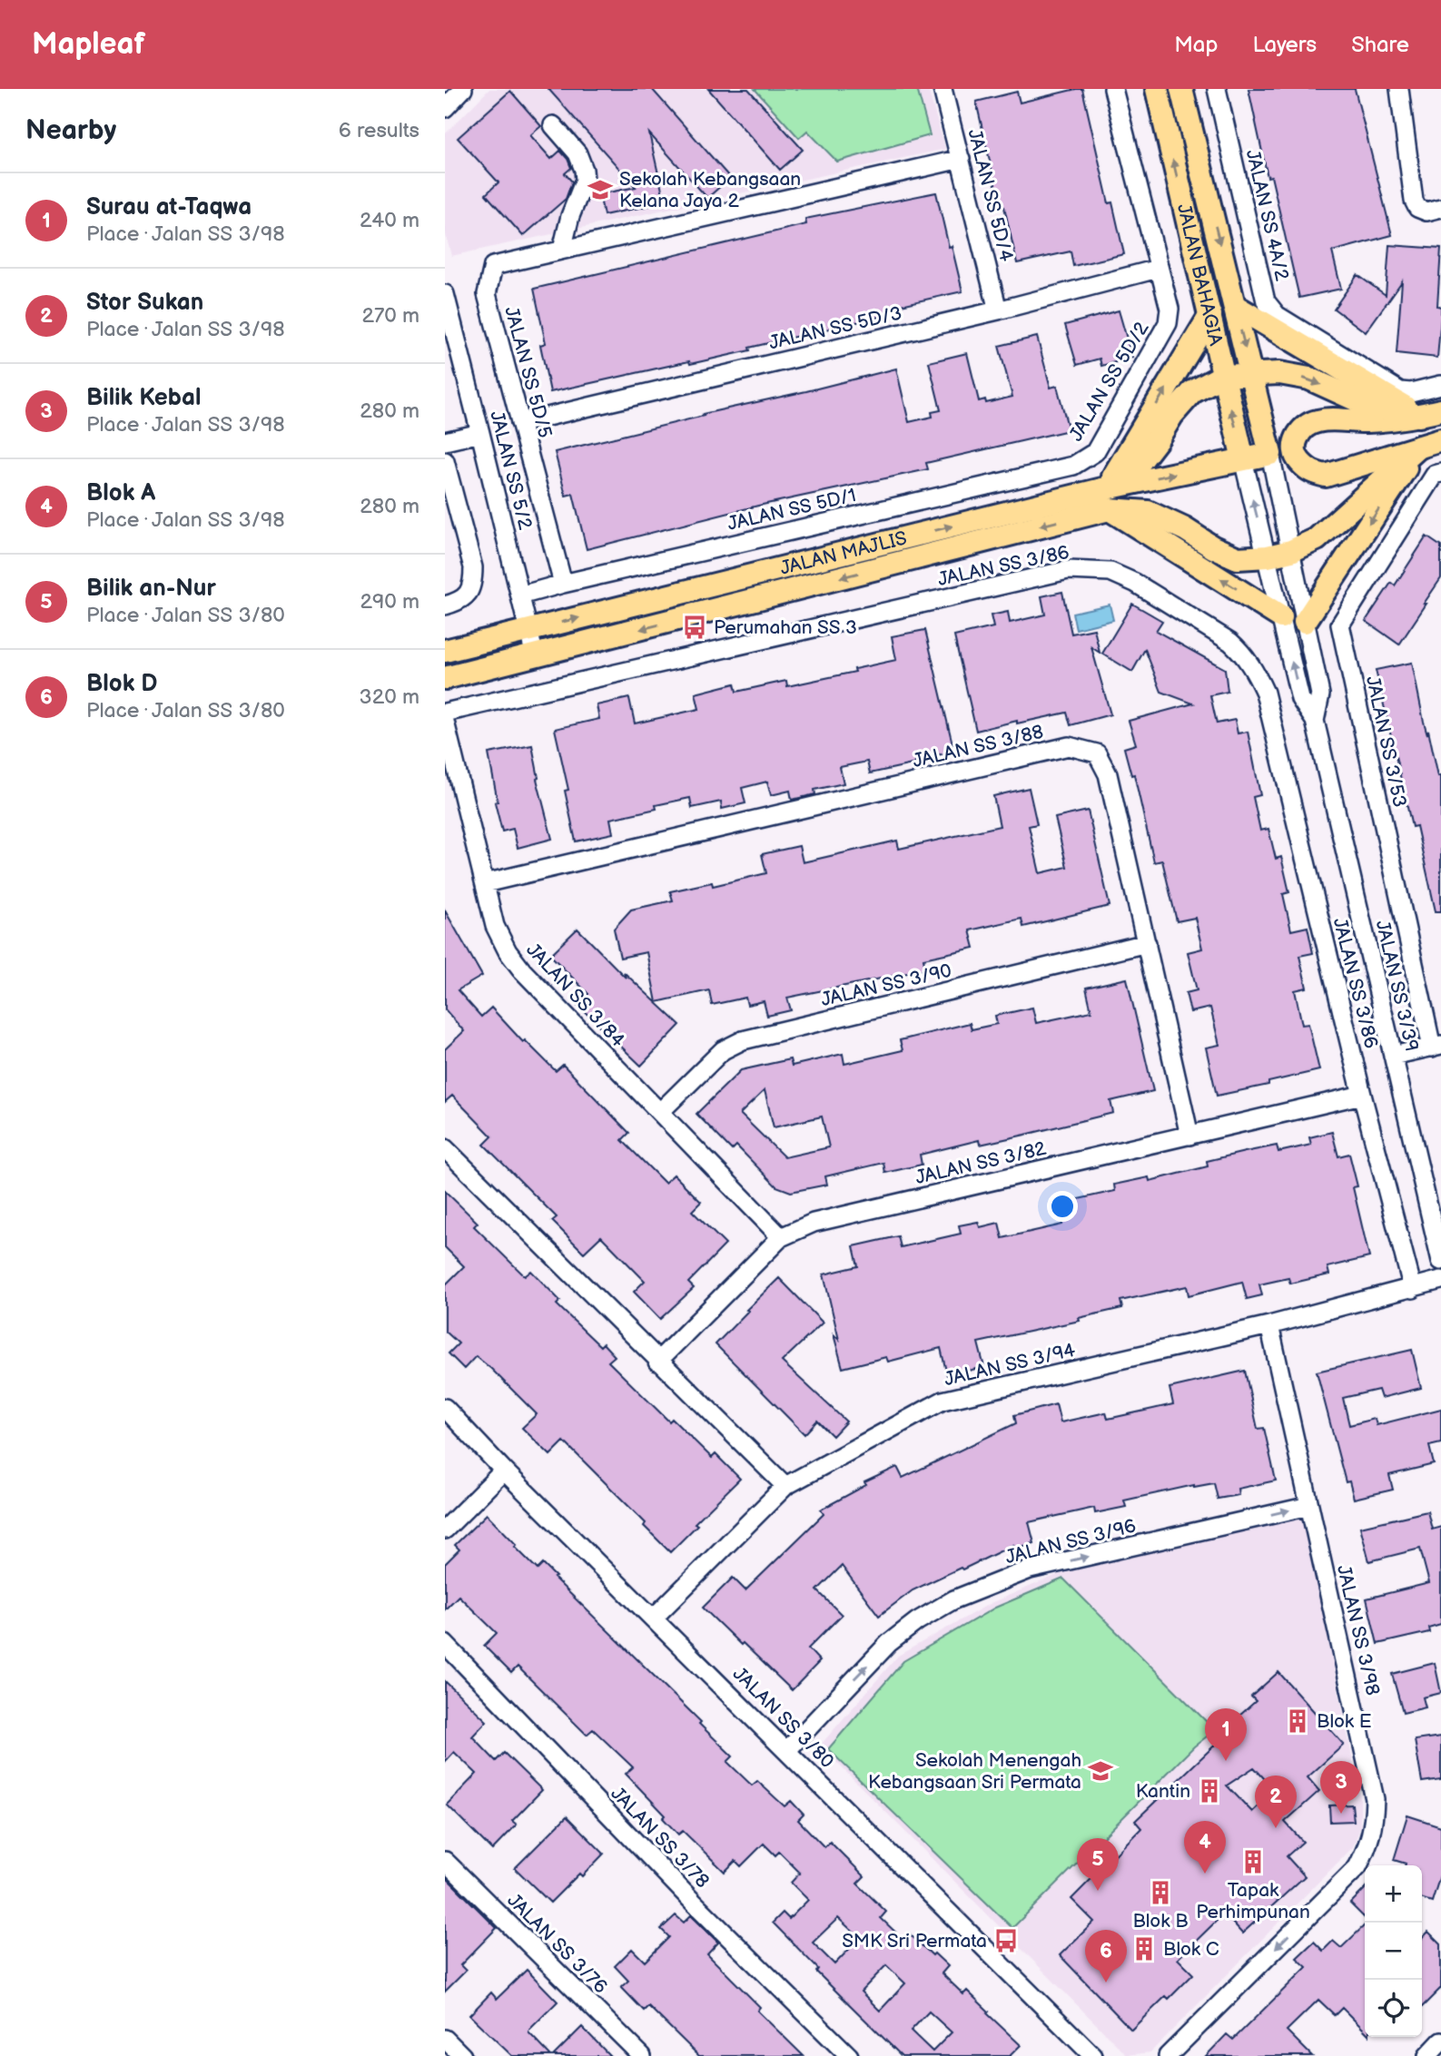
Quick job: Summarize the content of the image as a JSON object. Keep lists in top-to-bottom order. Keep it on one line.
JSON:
{"streets":{"main road":["JALAN BAHAGIA","JALAN MAJLIS"],"street":["JALAN SS 5D/4","JALAN SS 4A/2","JALAN SS 5D/3","JALAN SS 5D/5","JALAN SS 5D/2","JALAN SS 5/2","JALAN SS 5D/1","JALAN SS 3/86","JALAN SS 3/53","JALAN SS 3/88","JALAN SS 3/90","JALAN SS 3/39","JALAN SS 3/84","JALAN SS 3/82","JALAN SS 3/94","JALAN SS 3/96","JALAN SS 3/98","JALAN SS 3/80","JALAN SS 3/78","JALAN SS 3/76"]},"crossings":[["JALAN SS 5D/4","JALAN SS 5D/3"],["JALAN SS 5D/4","JALAN SS 5D/5"],["JALAN BAHAGIA","JALAN MAJLIS"],["JALAN BAHAGIA","JALAN SS 3/39"],["JALAN SS 5D/3","JALAN SS 5D/5"],["JALAN SS 5D/3","JALAN SS 5D/2"],["JALAN SS 5D/5","JALAN SS 5D/1"],["JALAN SS 5D/2","JALAN SS 5D/1"],["JALAN SS 5/2","JALAN SS 5D/1"],["JALAN SS 5/2","JALAN MAJLIS"],["JALAN MAJLIS","JALAN SS 3/39"],["JALAN SS 3/86","JALAN SS 3/82"],["JALAN SS 3/86","JALAN SS 3/94"],["JALAN SS 3/88","JALAN SS 3/90"],["JALAN SS 3/88","JALAN SS 3/84"],["JALAN SS 3/88","JALAN SS 3/82"],["JALAN SS 3/90","JALAN SS 3/84"],["JALAN SS 3/84","JALAN SS 3/82"],["JALAN SS 3/94","JALAN SS 3/98"],["JALAN SS 3/94","JALAN SS 3/80"],["JALAN SS 3/96","JALAN SS 3/98"],["JALAN SS 3/96","JALAN SS 3/80"]],"one_way":["JALAN SS 3/96","JALAN SS 3/98"],"places":{"school or university":["Sekolah Kebangsaan Kelana Jaya 2","Sekolah Menengah Kebangsaan Sri Permata"],"bus stop":["Perumahan SS 3","SMK Sri Permata"],"building":["Blok E","Kantin","Tapak Perhimpunan","Blok B","Blok C"]},"page":{"header":"Mapleaf","nav":["Map","Layers","Share"],"heading":["Nearby","6 results"],"list":[{"mark":"1","name":"Surau at-Taqwa","note":"Place · Jalan SS 3/98","value":"240 m"},{"mark":"2","name":"Stor Sukan","note":"Place · Jalan SS 3/98","value":"270 m"},{"mark":"3","name":"Bilik Kebal","note":"Place · Jalan SS 3/98","value":"280 m"},{"mark":"4","name":"Blok A","note":"Place · Jalan SS 3/98","value":"280 m"},{"mark":"5","name":"Bilik an-Nur","note":"Place · Jalan SS 3/80","value":"290 m"},{"mark":"6","name":"Blok D","note":"Place · Jalan SS 3/80","value":"320 m"}],"pins":["1","3","2","4","5","6"],"map_buttons":["+","−"]}}
